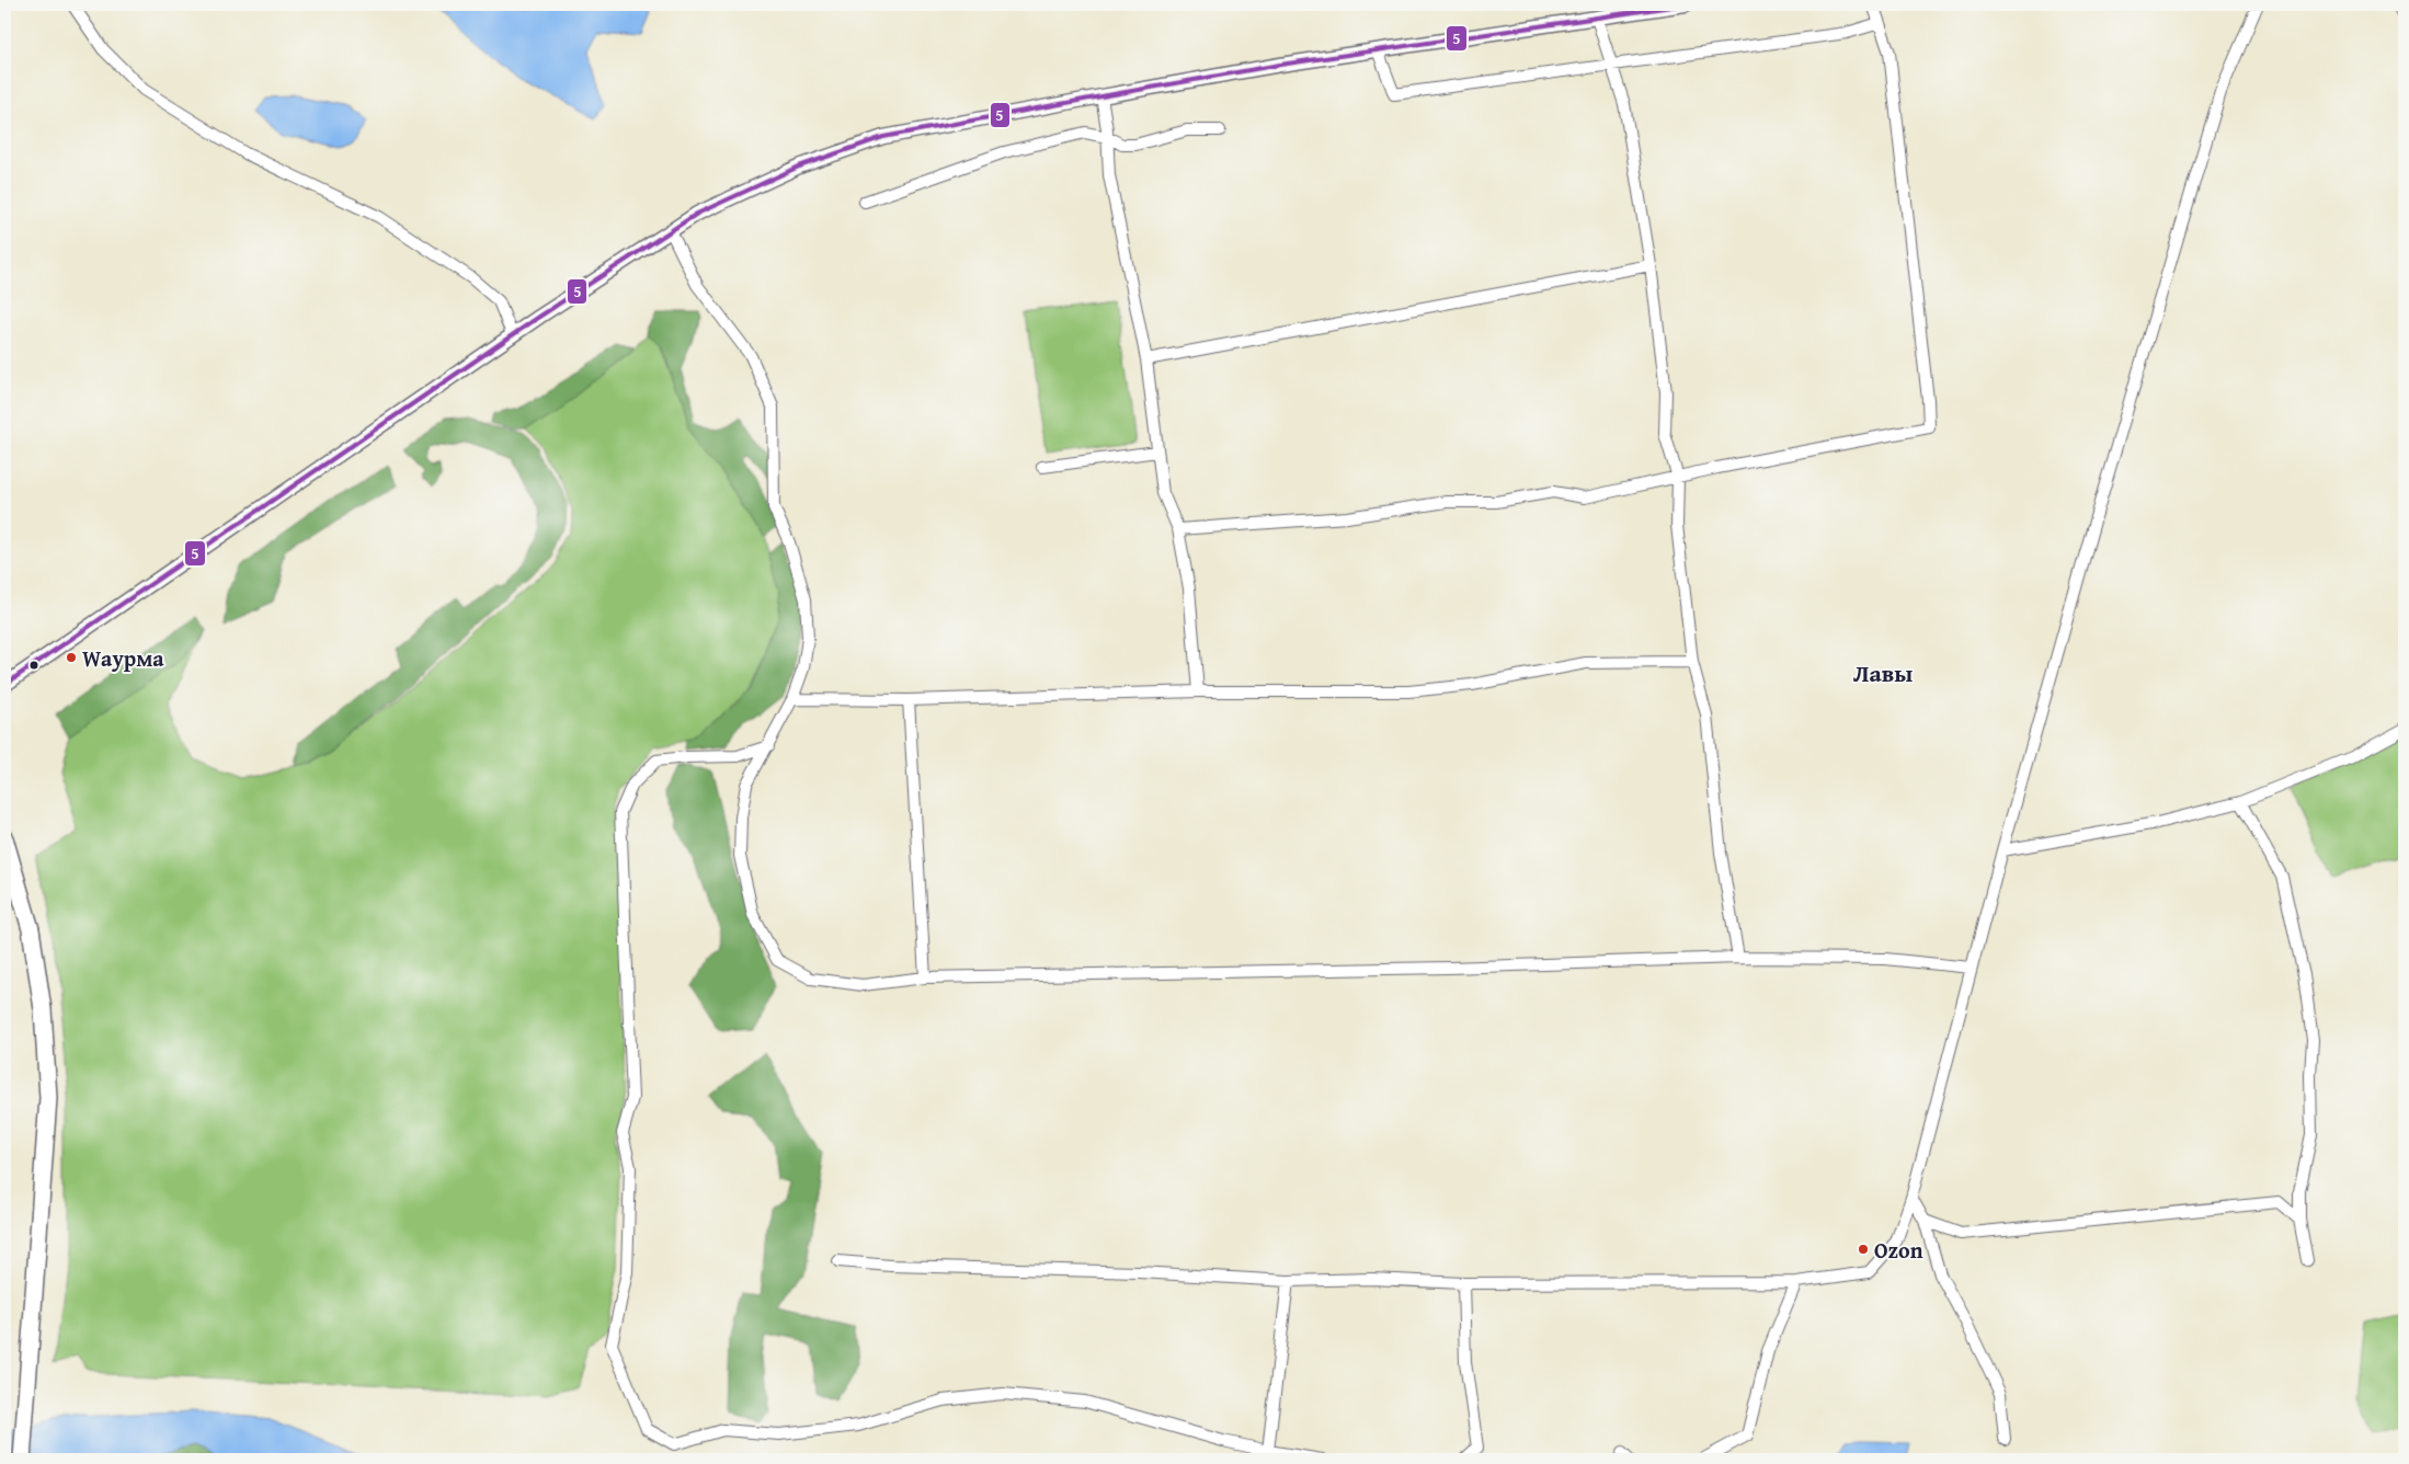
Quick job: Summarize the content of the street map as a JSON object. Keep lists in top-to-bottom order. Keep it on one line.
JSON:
{"districts":["Лавы"],"places":["Wаурма","Ozon"],"lines":["transit line 5"]}
